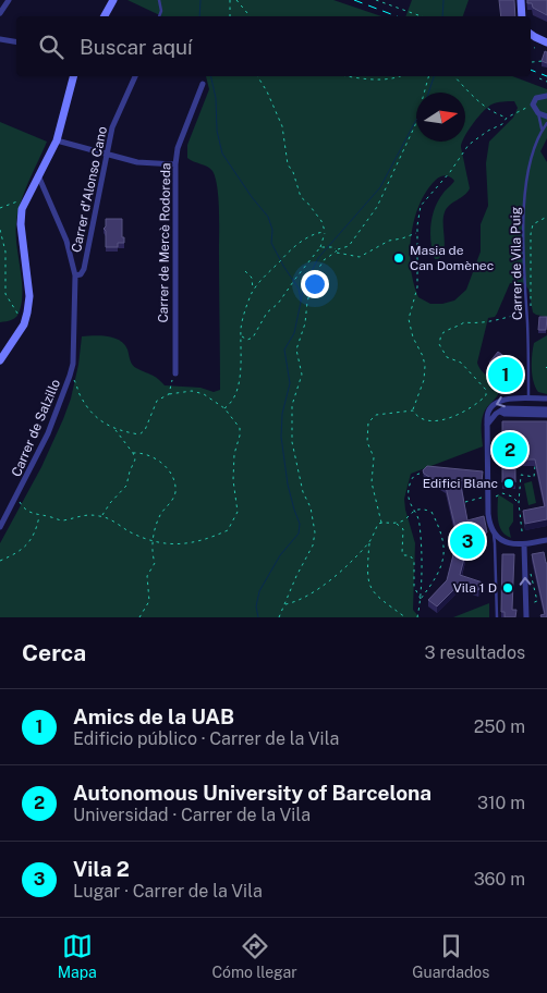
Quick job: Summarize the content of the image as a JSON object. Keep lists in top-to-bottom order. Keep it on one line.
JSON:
{"streets":{"street":["Carrer d'Alonso Cano","Carrer de Mercè Rodoreda","Carrer de Salzillo"],"lane":["Carrer de Vila Puig"]},"crossings":[["Carrer d'Alonso Cano","Carrer de Salzillo"]],"places":["Masia de Can Domènec","Edifici Blanc","Vila 1 D"],"north":"right","page":{"search":"Buscar aquí","pins":["1","2","3"],"heading":["Cerca","3 resultados"],"list":[{"mark":"1","name":"Amics de la UAB","note":"Edificio público · Carrer de la Vila","value":"250 m"},{"mark":"2","name":"Autonomous University of Barcelona","note":"Universidad · Carrer de la Vila","value":"310 m"},{"mark":"3","name":"Vila 2","note":"Lugar · Carrer de la Vila","value":"360 m"}],"nav":["Mapa","Cómo llegar","Guardados"]}}
